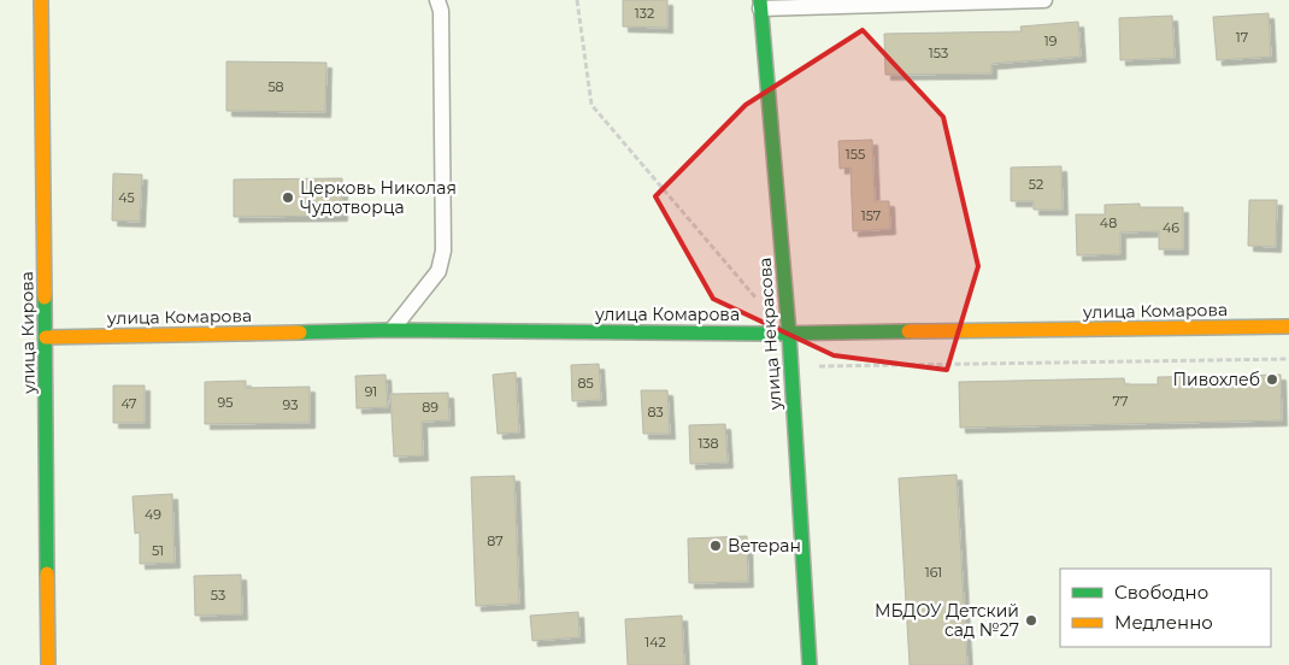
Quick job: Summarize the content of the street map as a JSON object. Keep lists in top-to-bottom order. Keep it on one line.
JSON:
{"streets":{"main road":["улица Комарова","улица Кирова","улица Некрасова"]},"crossings":[["улица Комарова","улица Кирова"],["улица Комарова","улица Некрасова"]],"places":["Церковь Николая Чудотворца","Пивохлеб","Ветеран","МБДОУ Детский сад №27"],"house_numbers":["132","17","19","153","58","155","52","45","157","48","46","85","91","77","95","47","93","89","83","138","49","87","51","161","53","142"],"legend":["Свободно","Медленно"]}
